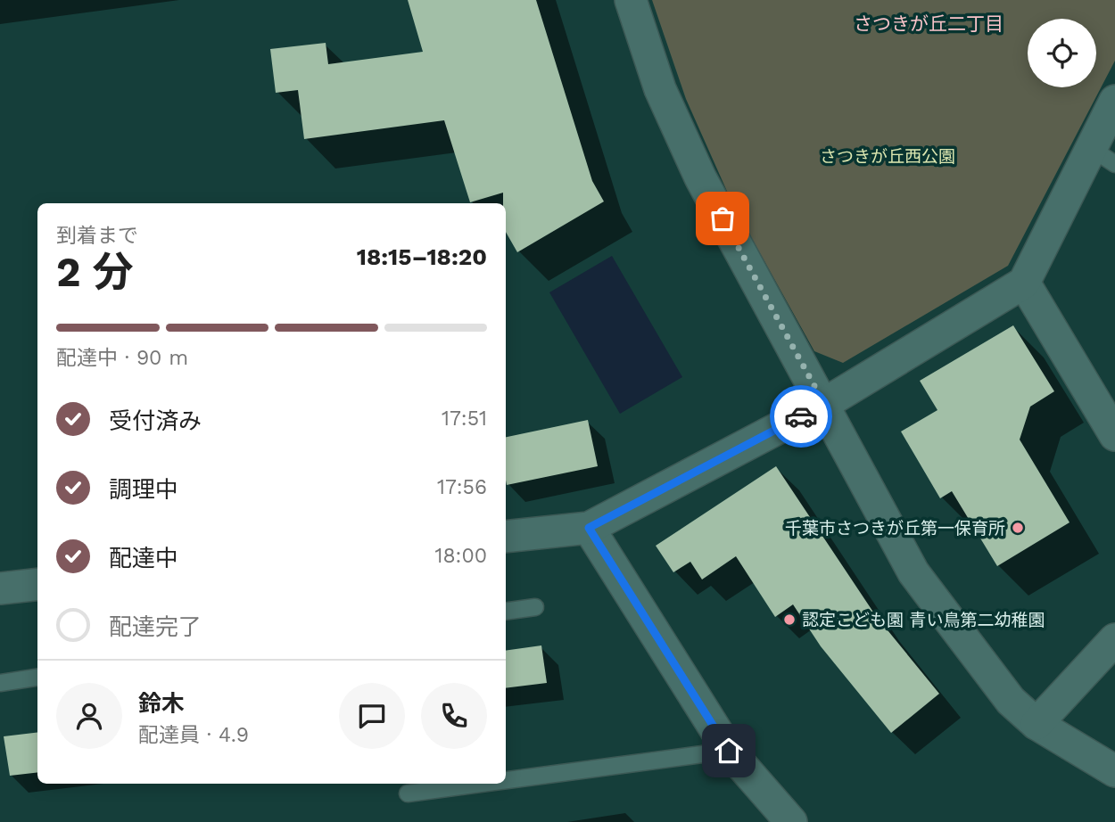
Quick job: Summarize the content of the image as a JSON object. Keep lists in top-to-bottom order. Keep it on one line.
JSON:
{"districts":["さつきが丘二丁目"],"parks":["さつきが丘西公園"],"places":["千葉市さつきが丘第一保育所","認定こども園 青い鳥第二幼稚園"],"page":{"heading":["2 分","到着まで","18:15–18:20"],"panel":["鈴木","配達員 · 4.9"],"bar":"配達中 · 90 m","list":[["受付済み","17:51"],["調理中","17:56"],["配達中","18:00"],"配達完了"]}}
